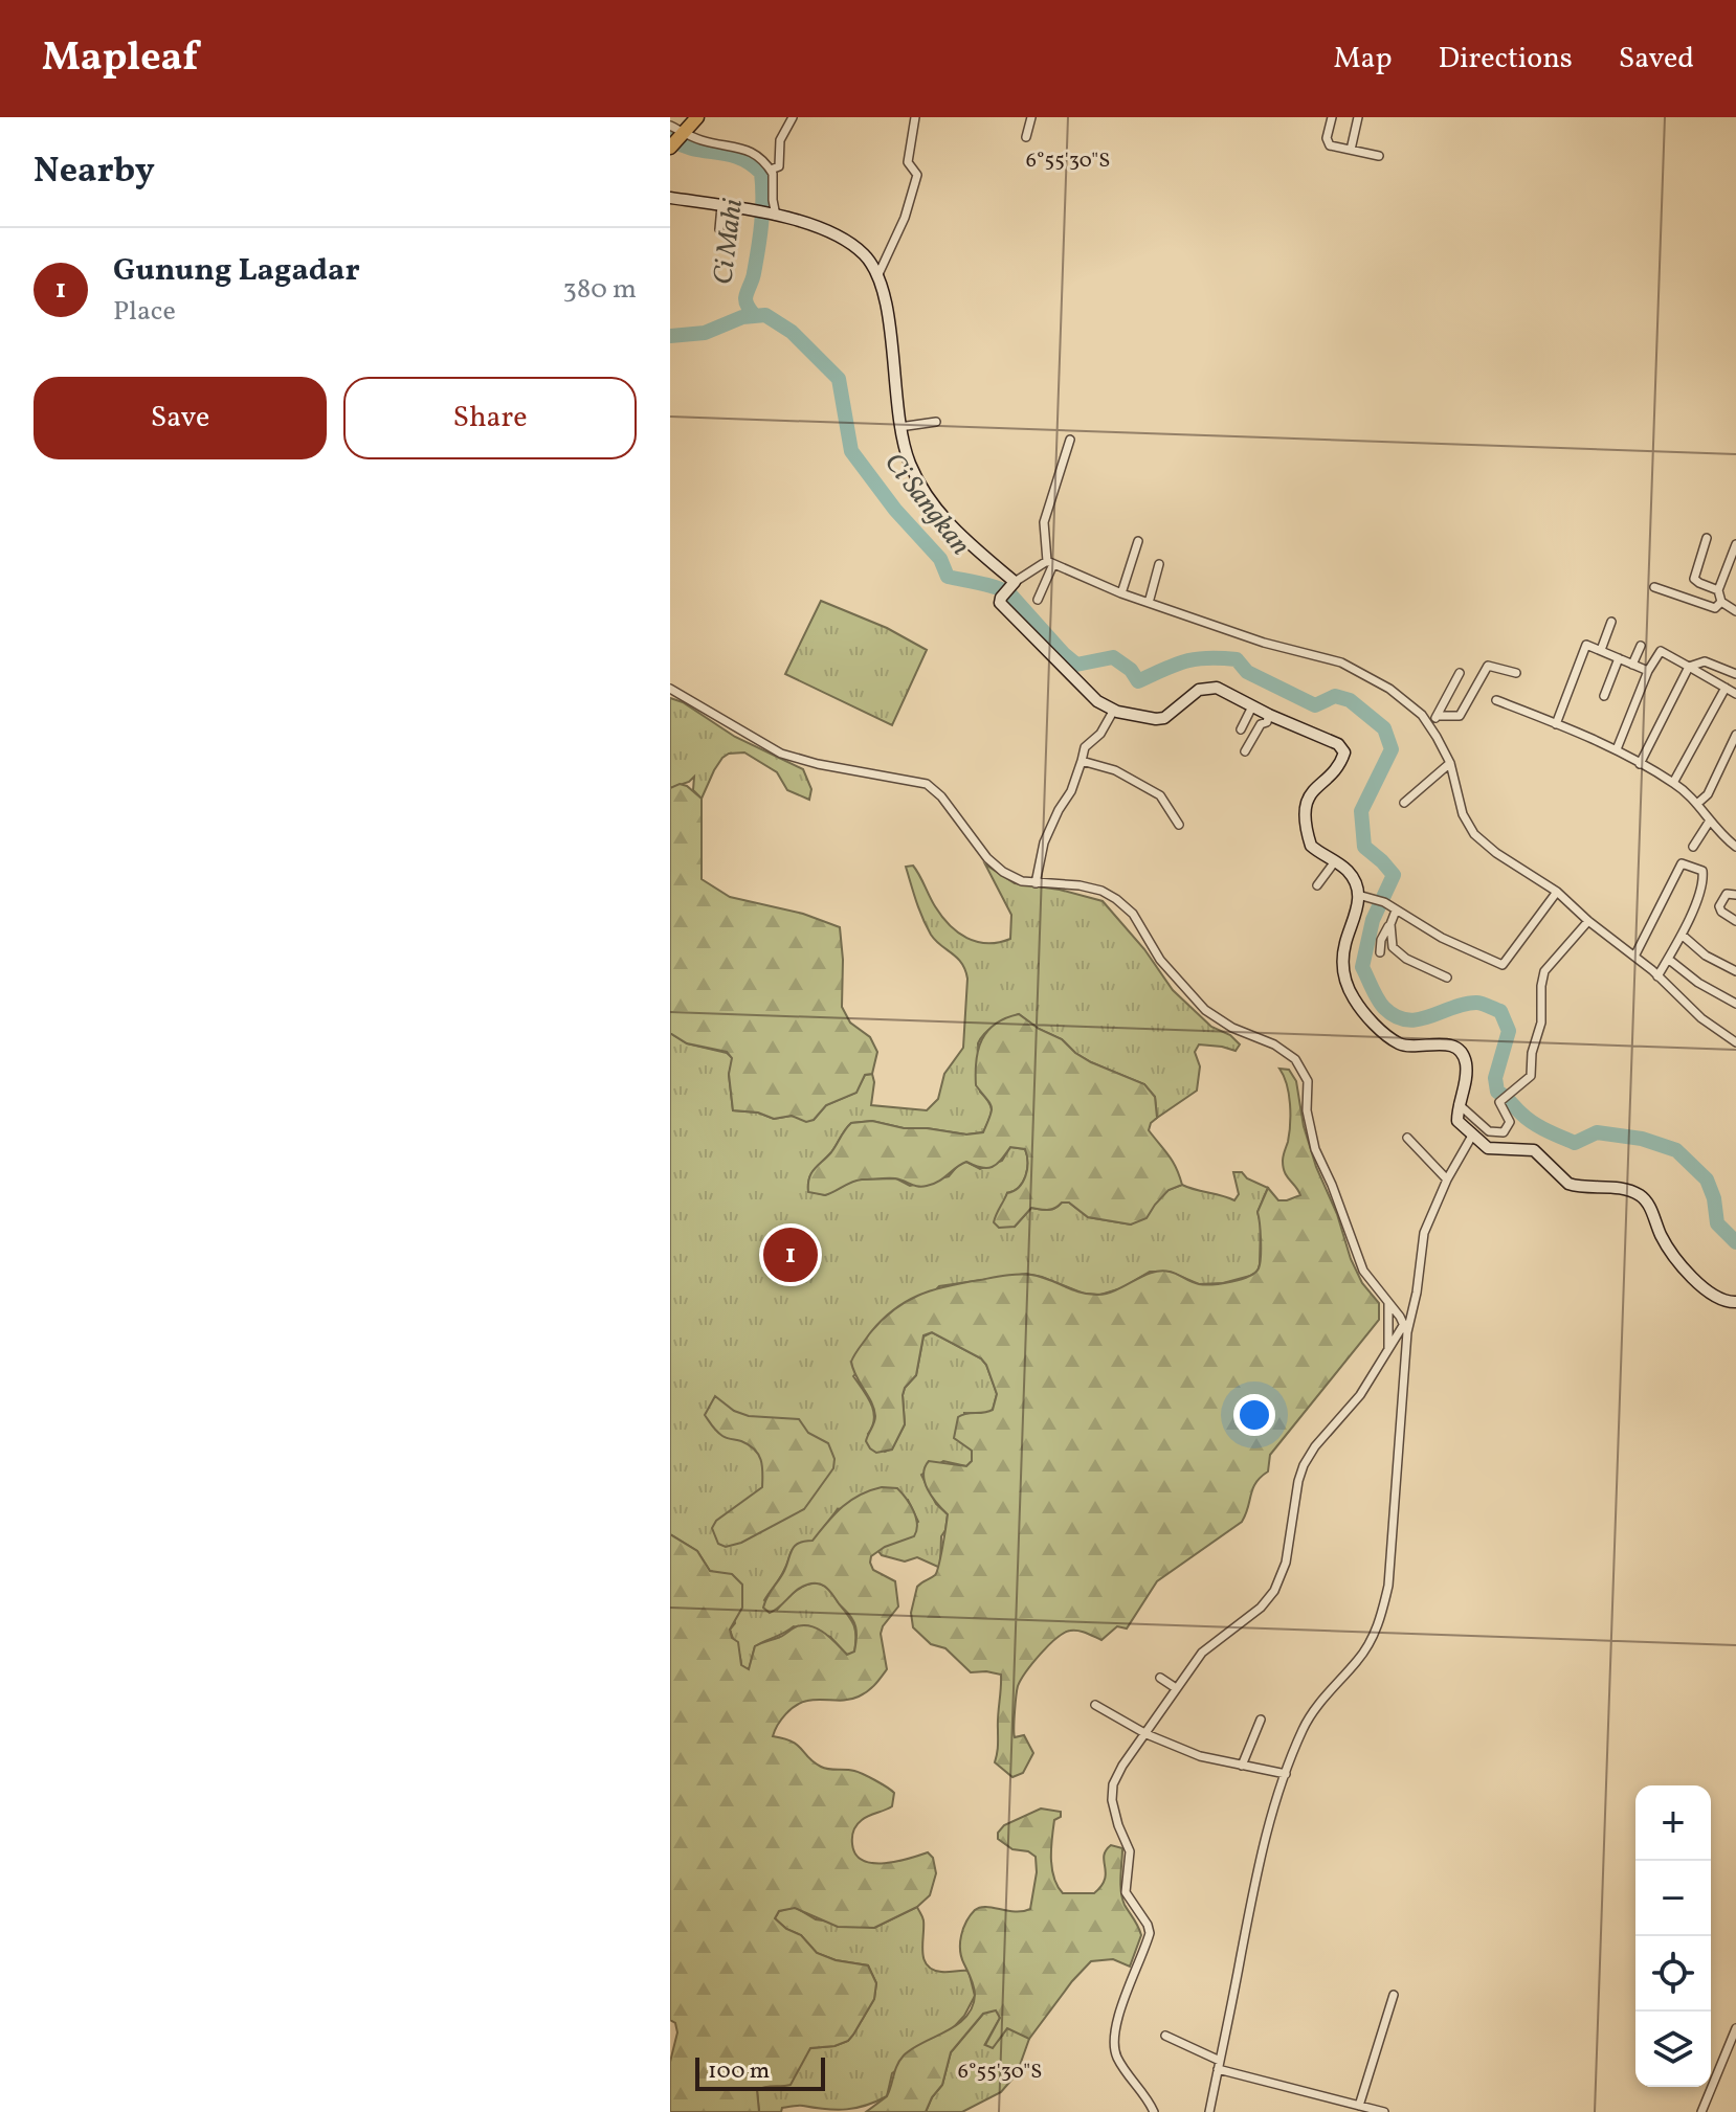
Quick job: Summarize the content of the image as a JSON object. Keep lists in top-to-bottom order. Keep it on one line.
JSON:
{"water":["Ci Mahi","Ci Sangkan"],"scale_bar":"100 m","page":{"header":"Mapleaf","nav":["Map","Directions","Saved"],"heading":"Nearby","list":[{"mark":"1","name":"Gunung Lagadar","note":"Place","value":"380 m"}],"buttons":["Save","Share"],"pins":"1","map_buttons":["+","−"],"scale":"100 m"},"coordinates":["6°55'30\"S"]}
